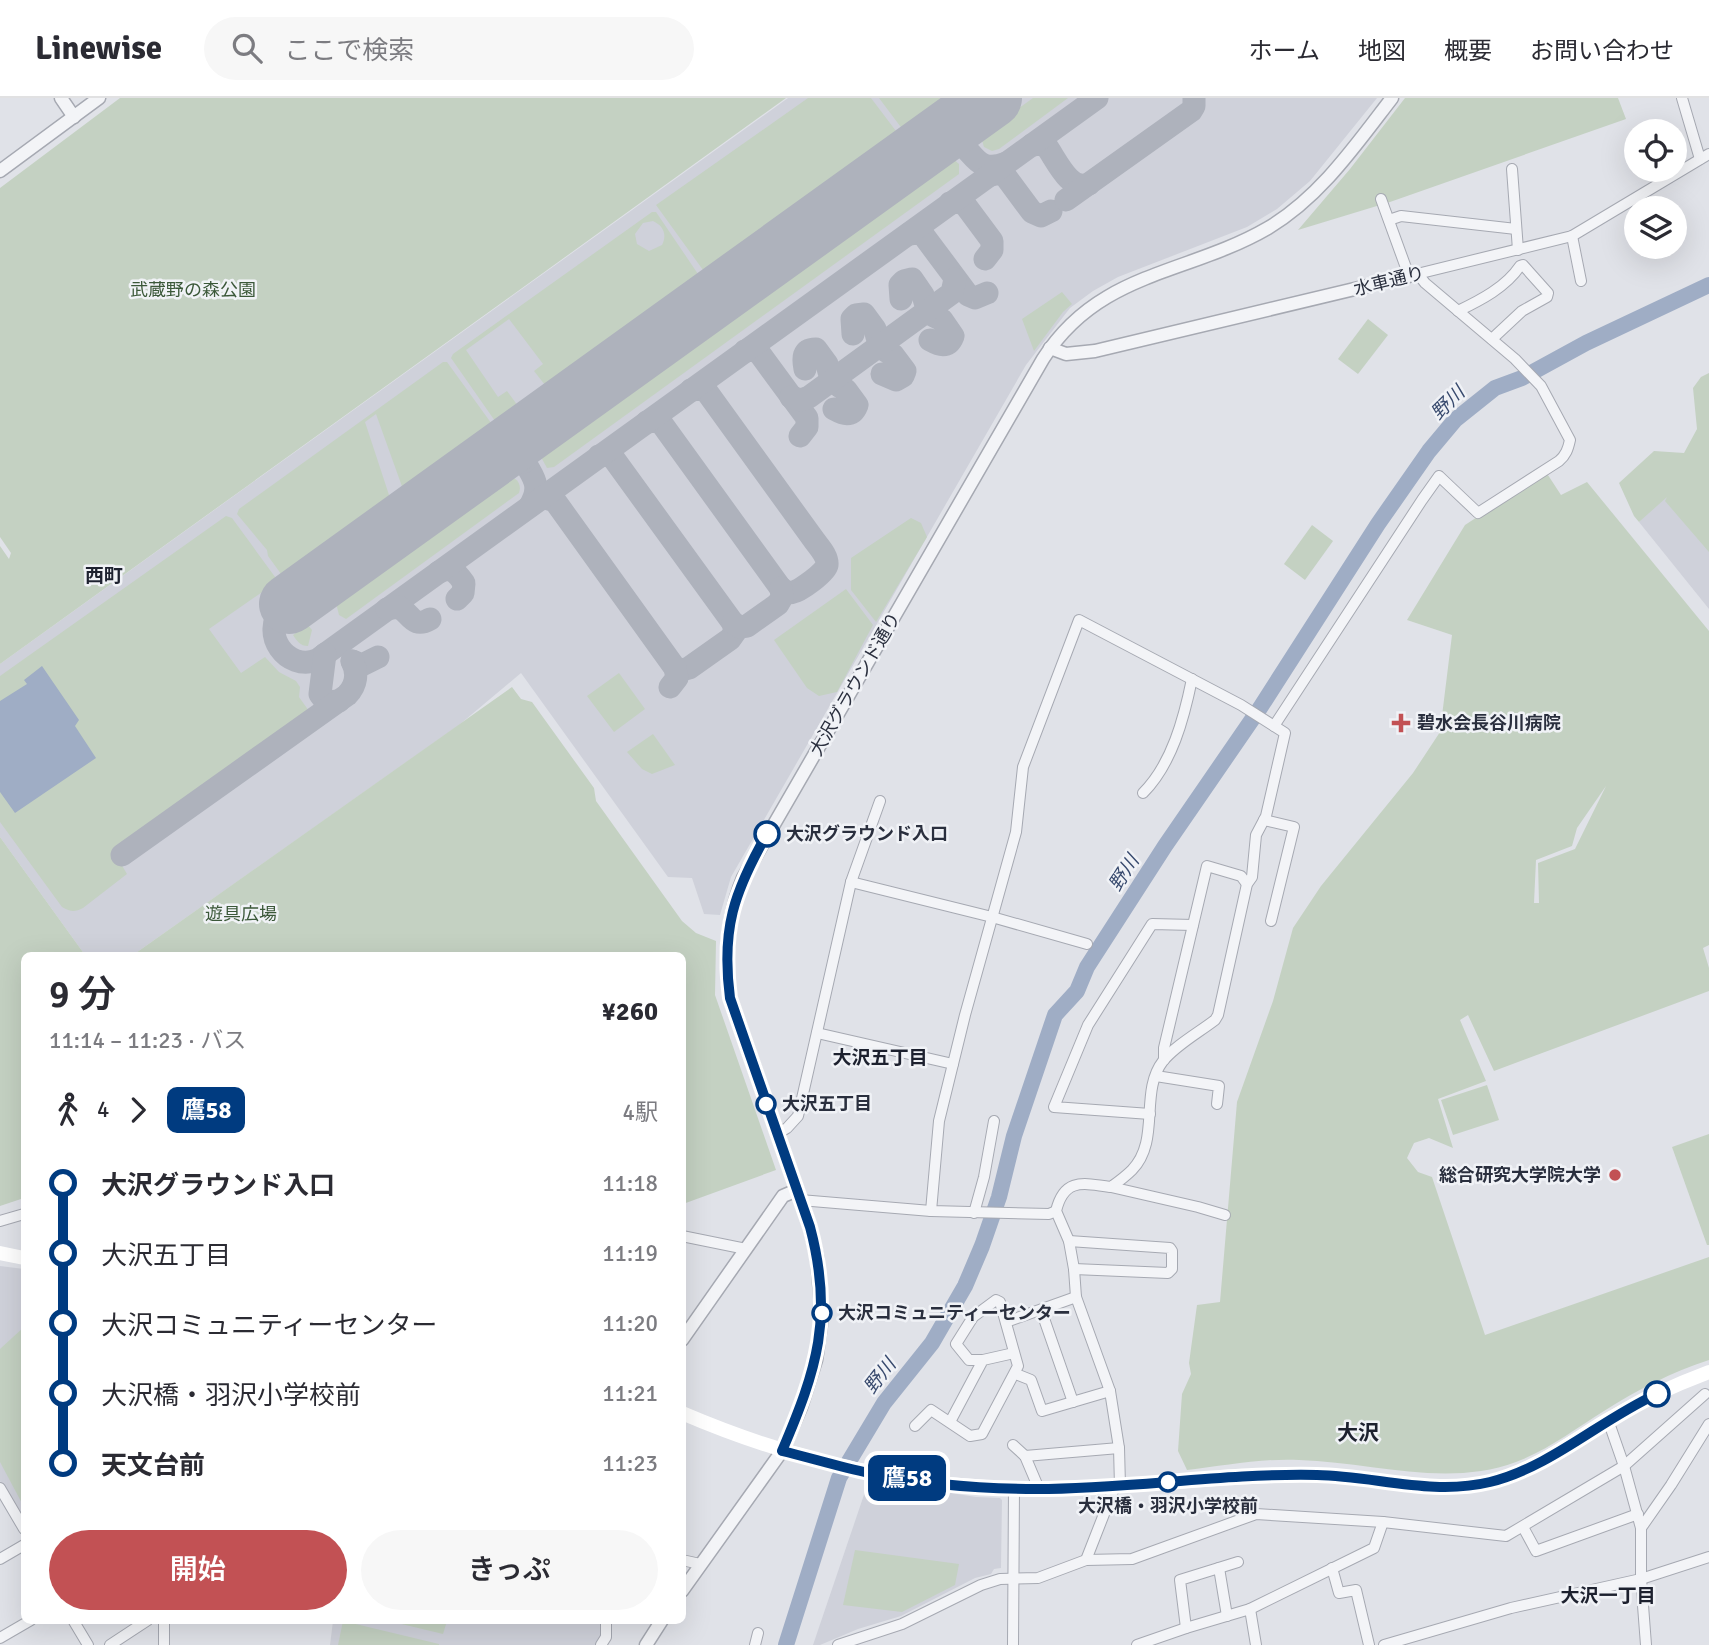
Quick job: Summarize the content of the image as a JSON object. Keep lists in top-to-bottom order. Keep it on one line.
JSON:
{"streets":{"street":["水車通り","大沢グラウンド通り"]},"crossings":[["水車通り","大沢グラウンド通り"]],"districts":["西町","大沢五丁目","大沢","大沢一丁目"],"water":["野川"],"parks":["武蔵野の森公園","遊具広場"],"places":{"health":["碧水会長谷川病院"],"other":["大沢グラウンド入口","大沢五丁目","総合研究大学院大学","大沢コミュニティーセンター","大沢橋・羽沢小学校前"]},"lines":["bus line 鷹58"],"page":{"header":"Linewise","search":"ここで検索","nav":["ホーム","地図","概要","お問い合わせ"],"on_map":"鷹58","heading":["9 分","11:14 – 11:23 · バス","¥260"],"legs":["4","鷹58","4駅"],"list":[{"name":"大沢グラウンド入口","value":"11:18"},{"name":"大沢五丁目","value":"11:19"},{"name":"大沢コミュニティーセンター","value":"11:20"},{"name":"大沢橋・羽沢小学校前","value":"11:21"},{"name":"天文台前","value":"11:23"}],"buttons":["開始","きっぷ"]}}
